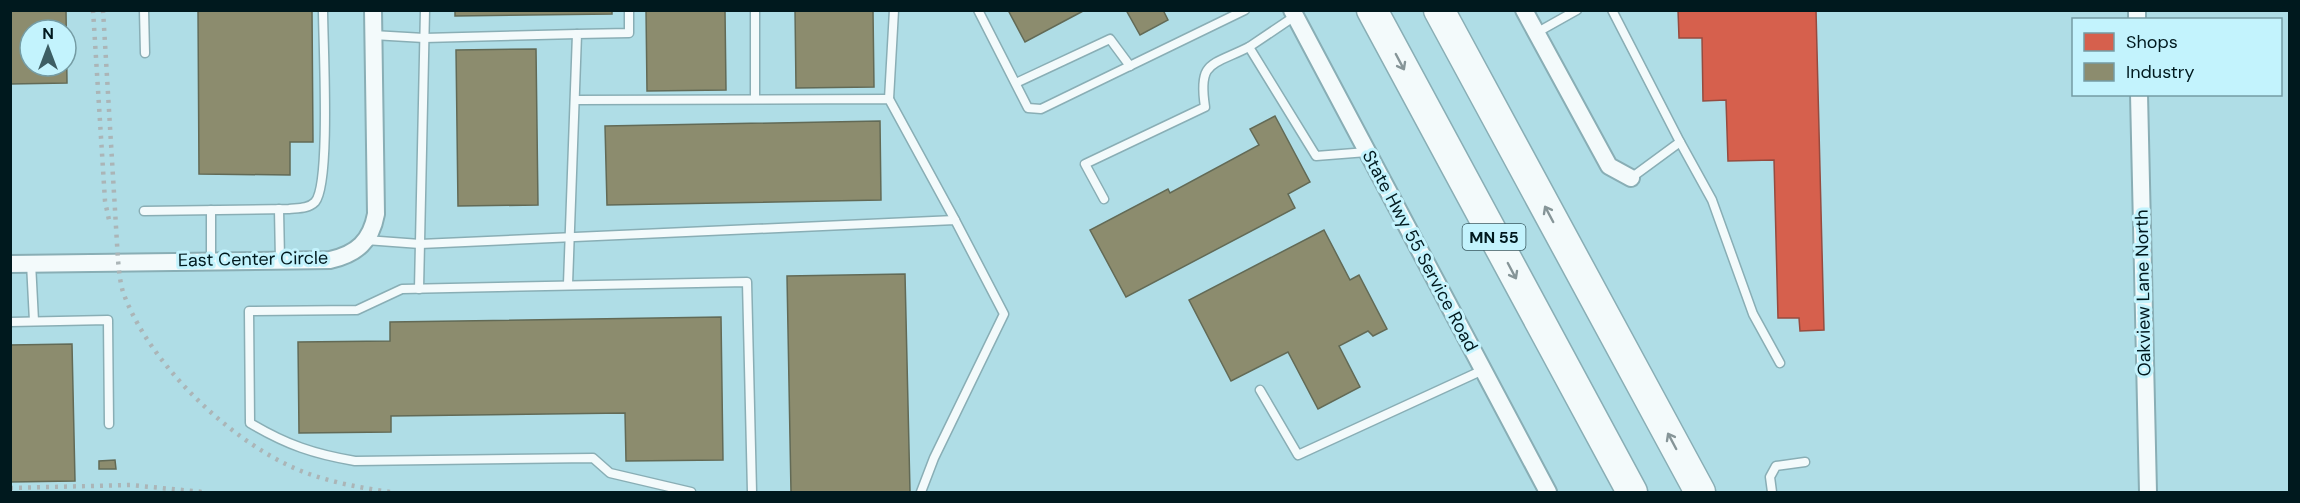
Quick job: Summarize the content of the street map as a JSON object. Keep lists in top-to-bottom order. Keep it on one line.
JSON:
{"streets":{"highway":["MN 55"],"street":["State Hwy 55 Service Road","East Center Circle","Oakview Lane North"]},"legend":["Shops","Industry"],"north":"top"}
